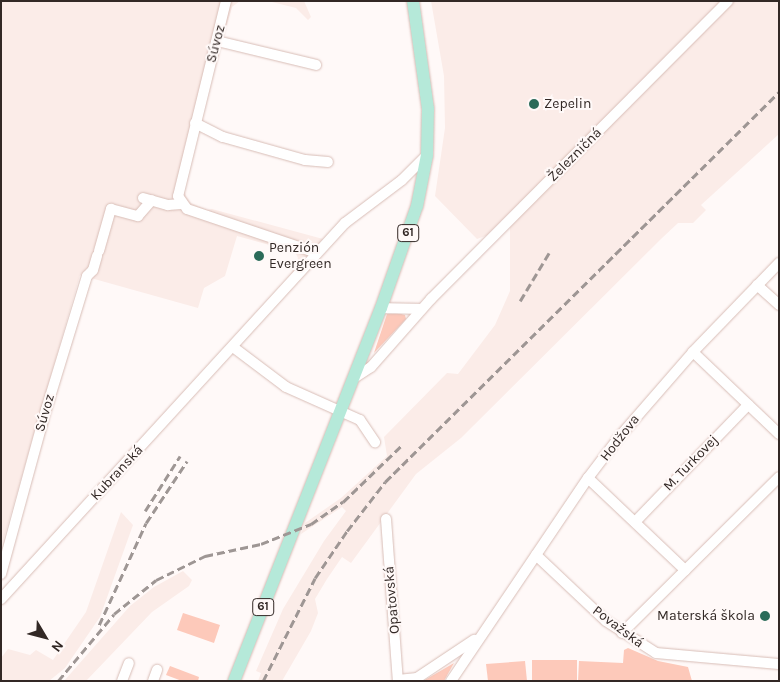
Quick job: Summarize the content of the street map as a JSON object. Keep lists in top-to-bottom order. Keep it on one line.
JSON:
{"streets":{"main road":["61"],"street":["Súvoz","Železničná","Hodžova","M. Turkovej","Kubranská","Opatovská","Považská"]},"crossings":[["Súvoz","Kubranská"],["Železničná","61"],["61","Kubranská"],["Hodžova","Opatovská"],["Hodžova","Považská"]],"places":["Zepelin","Penzión Evergreen","Materská škola"],"north":"bottom right"}
